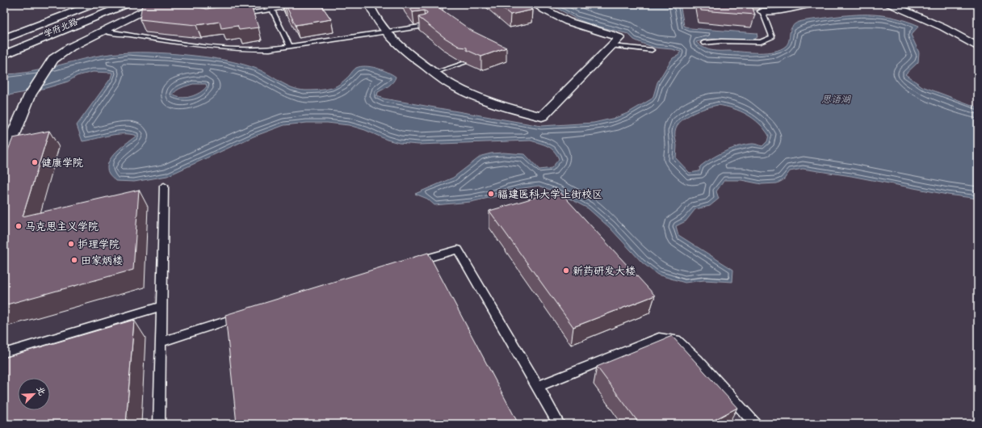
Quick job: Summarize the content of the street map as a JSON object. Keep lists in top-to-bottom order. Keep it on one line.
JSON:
{"streets":{"main road":["学府北路"]},"water":["思语湖"],"places":["健康学院","福建医科大学上街校区","马克思主义学院","护理学院","田家炳楼","新药研发大楼"],"north":"top right"}
